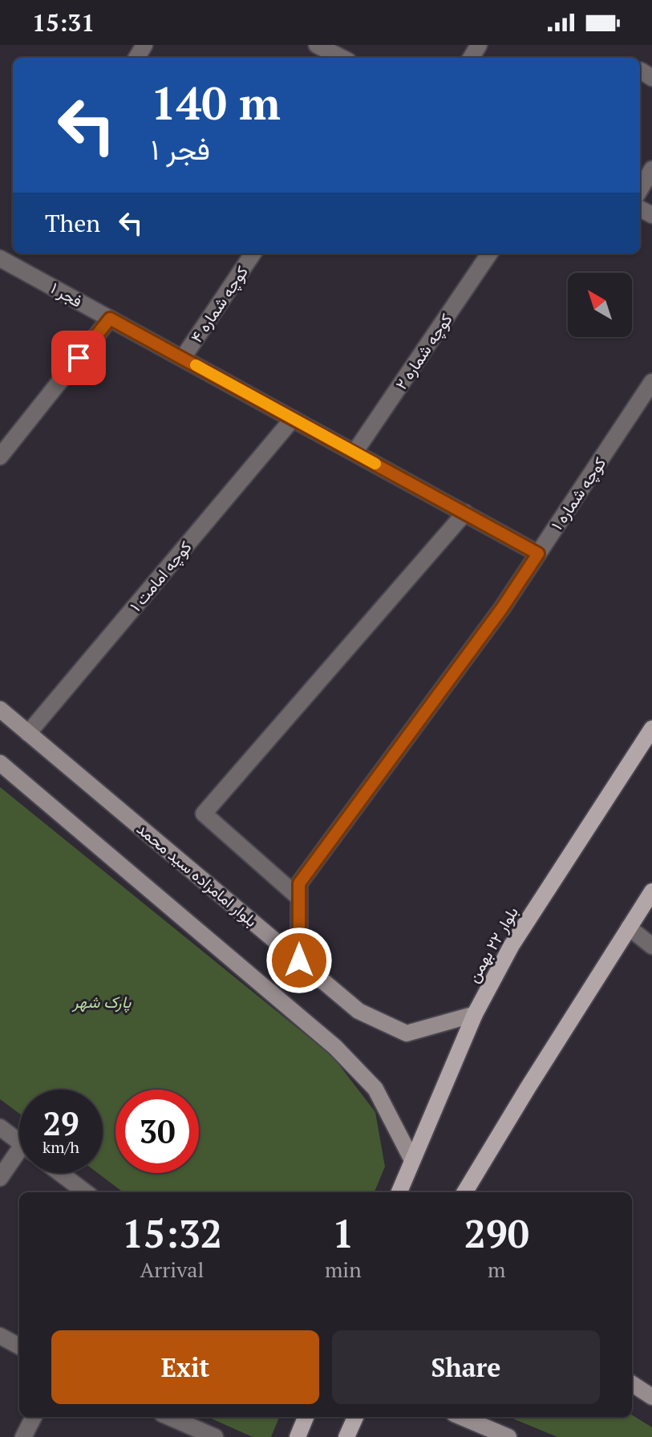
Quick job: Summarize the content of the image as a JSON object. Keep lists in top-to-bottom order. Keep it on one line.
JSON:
{"streets":{"main road":["بلوار امامزاده سید محمد","بلوار ۲۲ بهمن"],"street":["فجر ۱","کوچه شماره ۴","کوچه شماره ۲","کوچه شماره ۱","کوچه امامت ۱"]},"crossings":[["فجر ۱","کوچه شماره ۴"],["فجر ۱","کوچه شماره ۲"],["فجر ۱","کوچه شماره ۱"],["فجر ۱","کوچه امامت ۱"],["کوچه شماره ۱","بلوار امامزاده سید محمد"],["کوچه امامت ۱","بلوار امامزاده سید محمد"],["بلوار امامزاده سید محمد","بلوار ۲۲ بهمن"]],"parks":["پارک شهر"],"north":"top left","page":{"status":"15:31","turn":["140 m","فجر ۱"],"then":"Then","speed":"29 km/h","limit":"30","eta":["15:32","Arrival","1","min","290","m"],"buttons":["Exit","Share"]}}
